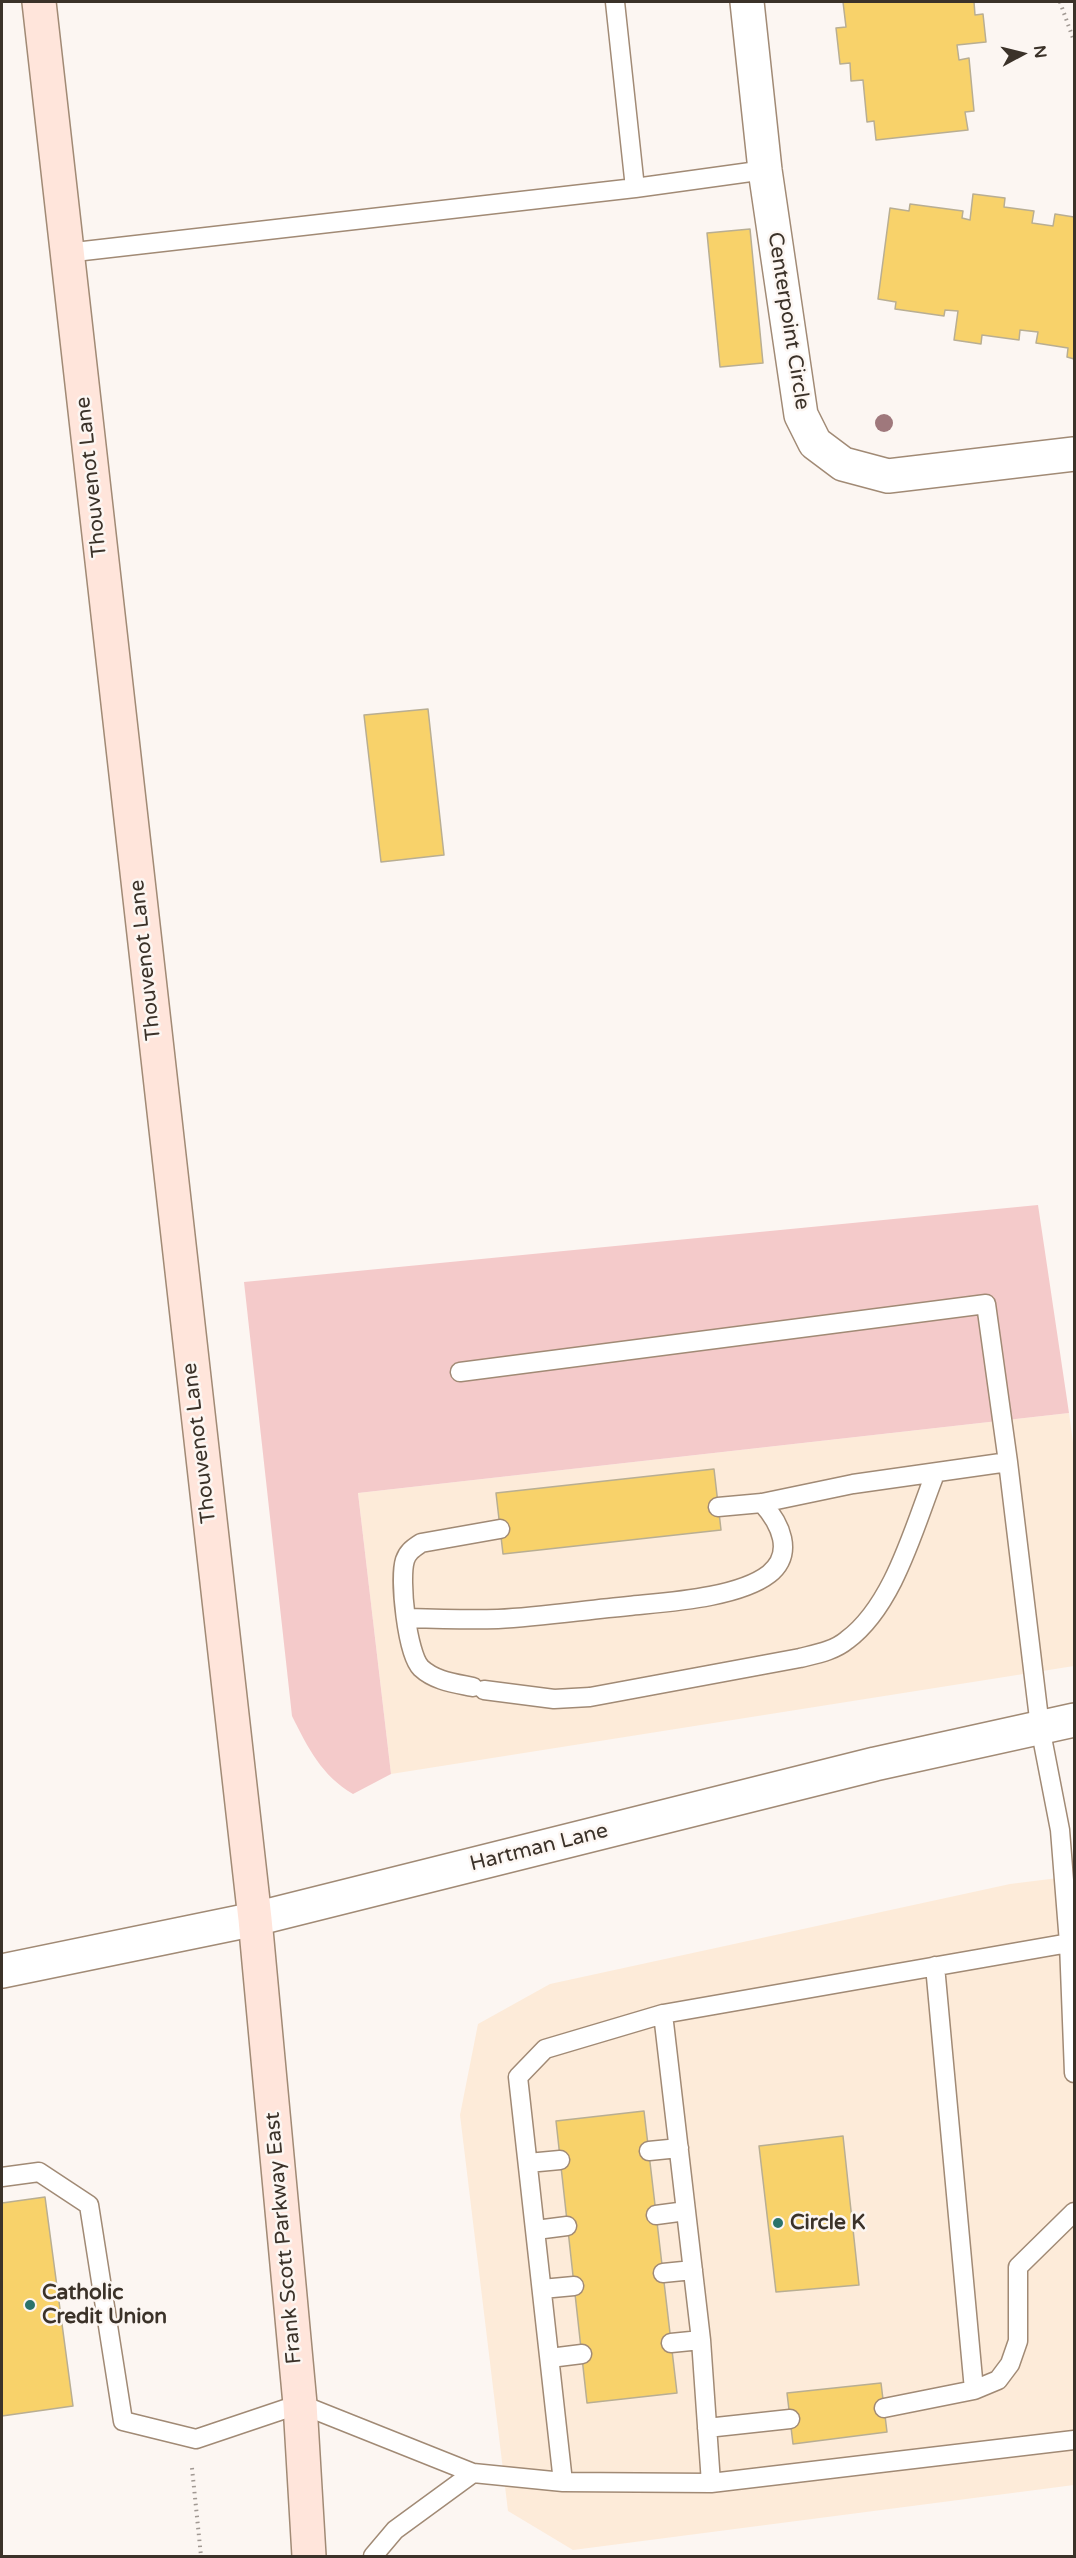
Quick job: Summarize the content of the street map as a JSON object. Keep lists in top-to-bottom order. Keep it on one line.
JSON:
{"streets":{"main road":["Thouvenot Lane","Frank Scott Parkway East"],"street":["Centerpoint Circle","Hartman Lane"]},"crossings":[["Thouvenot Lane","Hartman Lane"],["Thouvenot Lane","Frank Scott Parkway East"],["Hartman Lane","Frank Scott Parkway East"]],"places":["Circle K","Catholic Credit Union"],"north":"right"}
